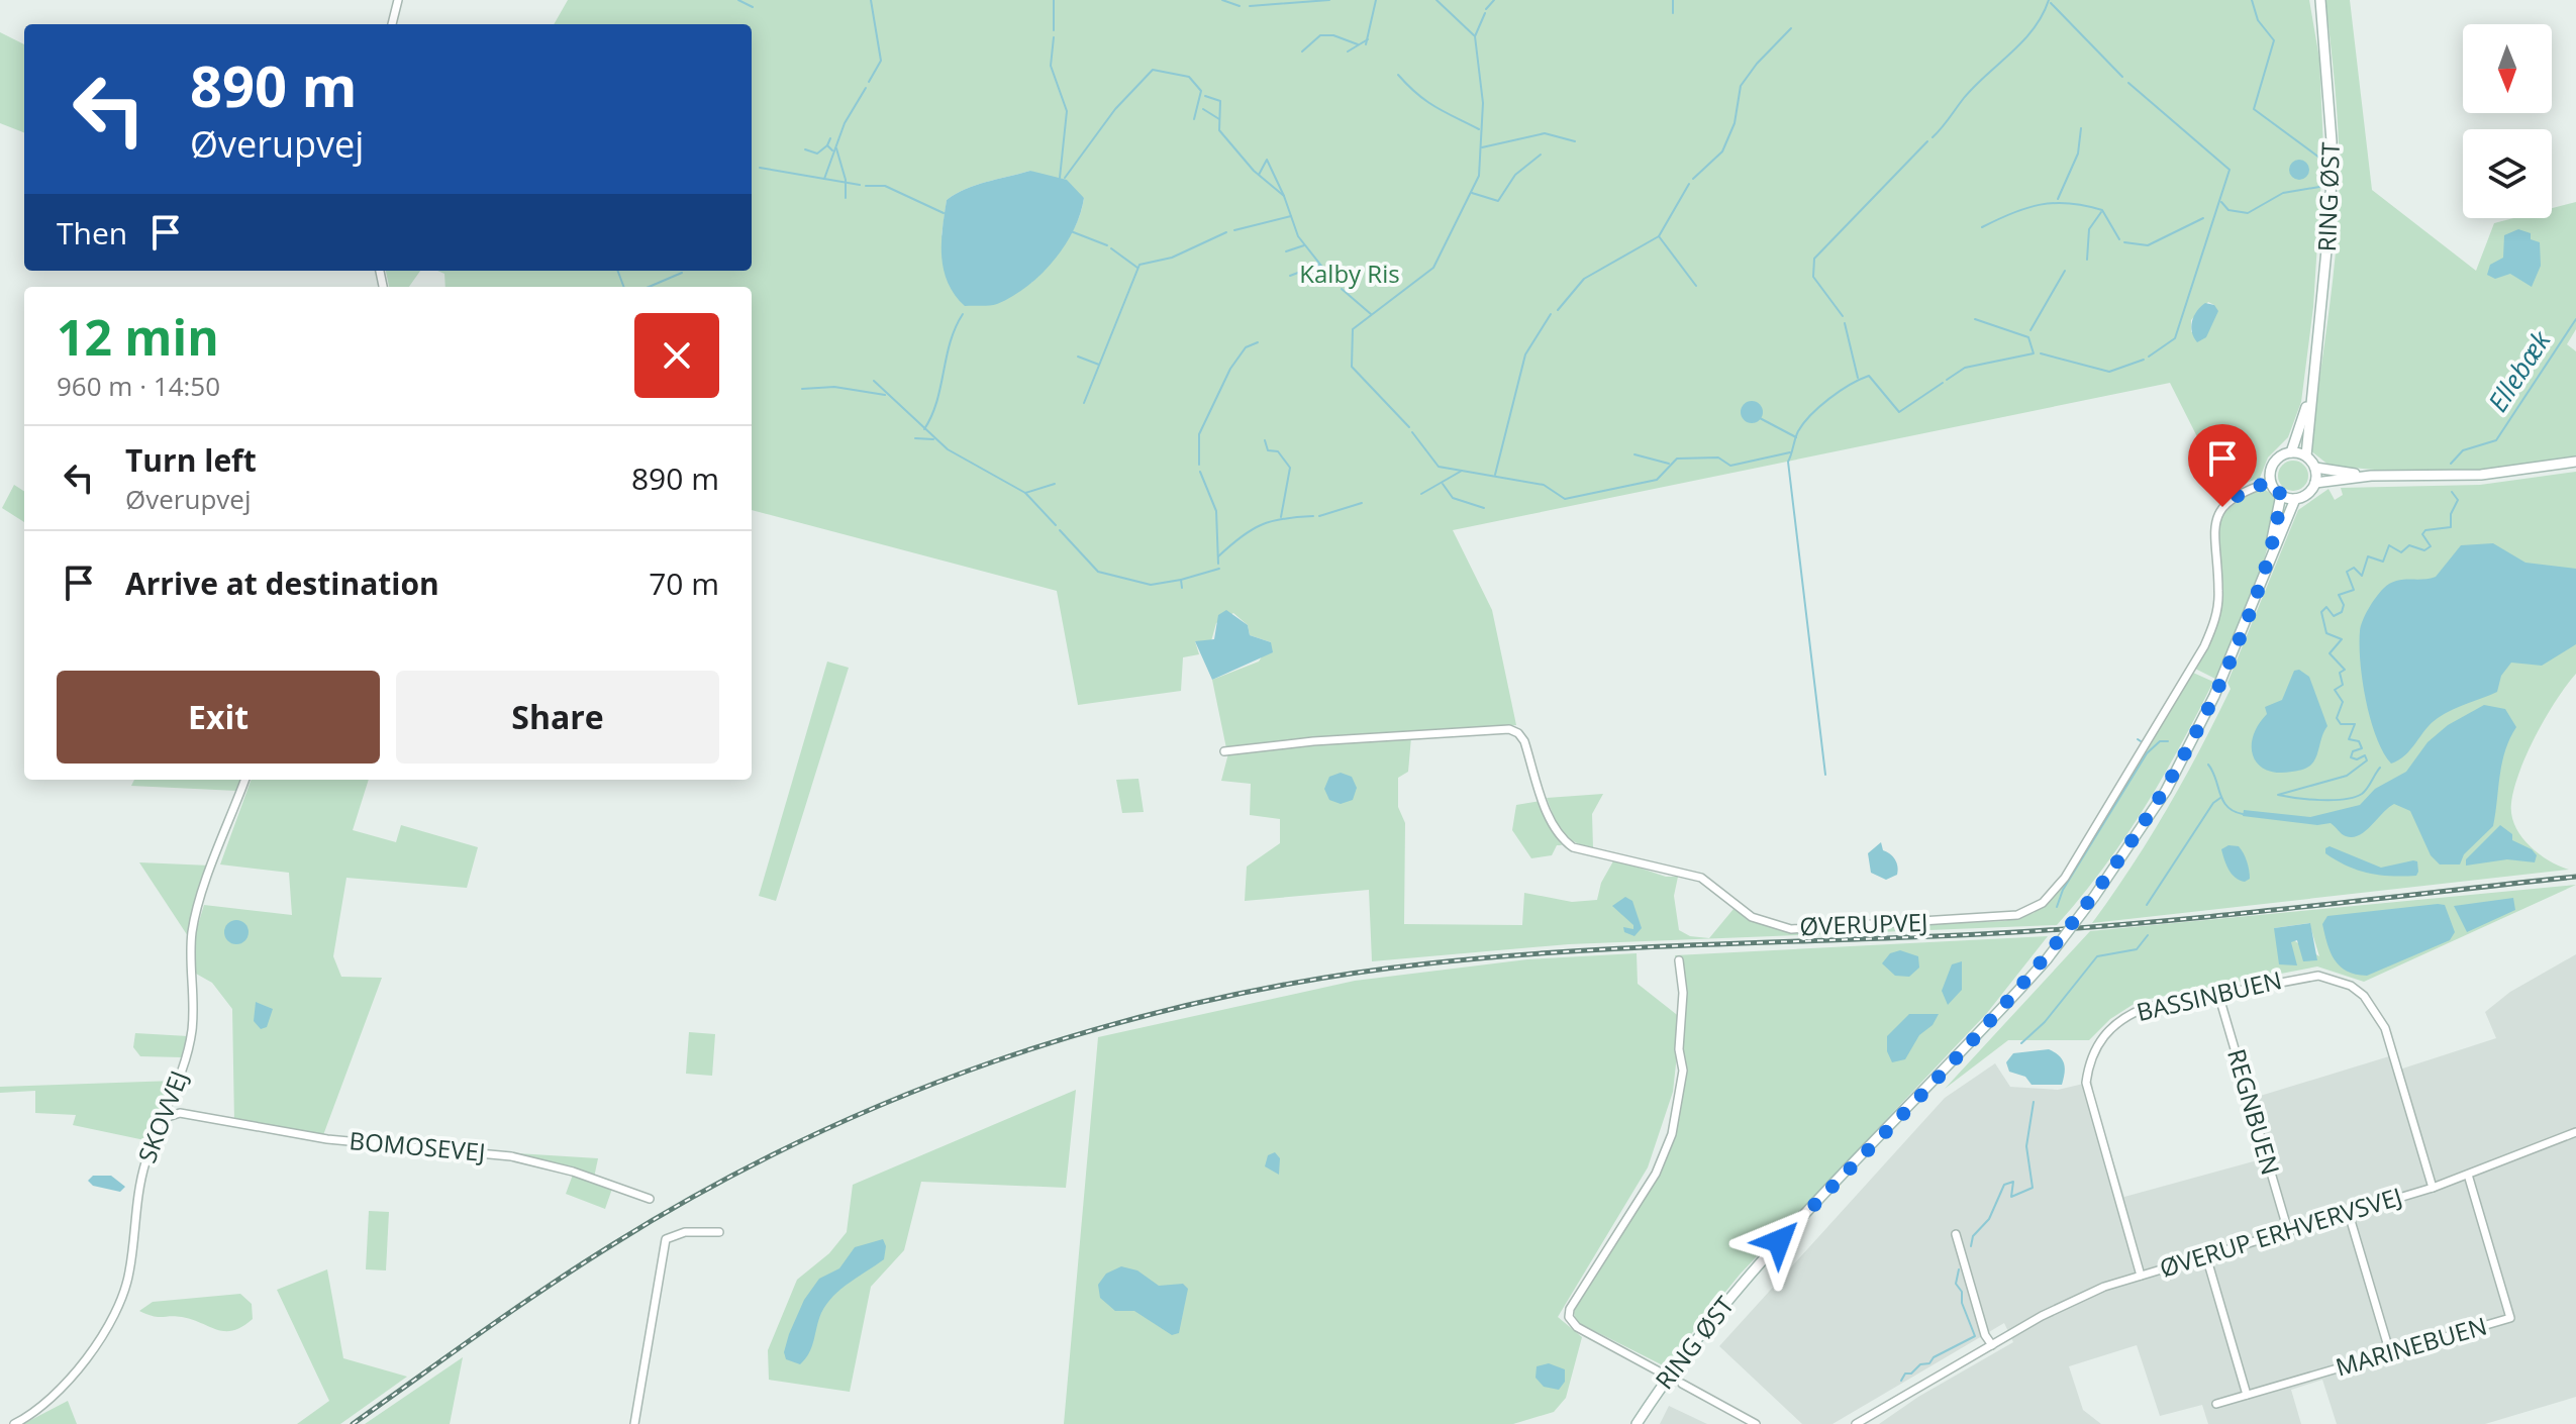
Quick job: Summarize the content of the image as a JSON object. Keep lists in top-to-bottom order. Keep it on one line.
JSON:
{"streets":{"main road":["RING ØST"],"street":["ØVERUPVEJ","BASSINBUEN","REGNBUEN","SKOVVEJ","BOMOSEVEJ","ØVERUP ERHVERVSVEJ","MARINEBUEN"]},"crossings":[["RING ØST","ØVERUPVEJ"],["BASSINBUEN","REGNBUEN"],["BASSINBUEN","ØVERUP ERHVERVSVEJ"],["REGNBUEN","ØVERUP ERHVERVSVEJ"],["SKOVVEJ","BOMOSEVEJ"],["ØVERUP ERHVERVSVEJ","MARINEBUEN"]],"water":["Ellebæk"],"parks":["Kalby Ris"],"north":"bottom","page":{"turn":["890 m","Øverupvej"],"then":"Then","heading":["12 min","960 m · 14:50"],"list":[{"name":"Turn left","note":"Øverupvej","value":"890 m"},{"name":"Arrive at destination","value":"70 m"}],"buttons":["Exit","Share"]}}
